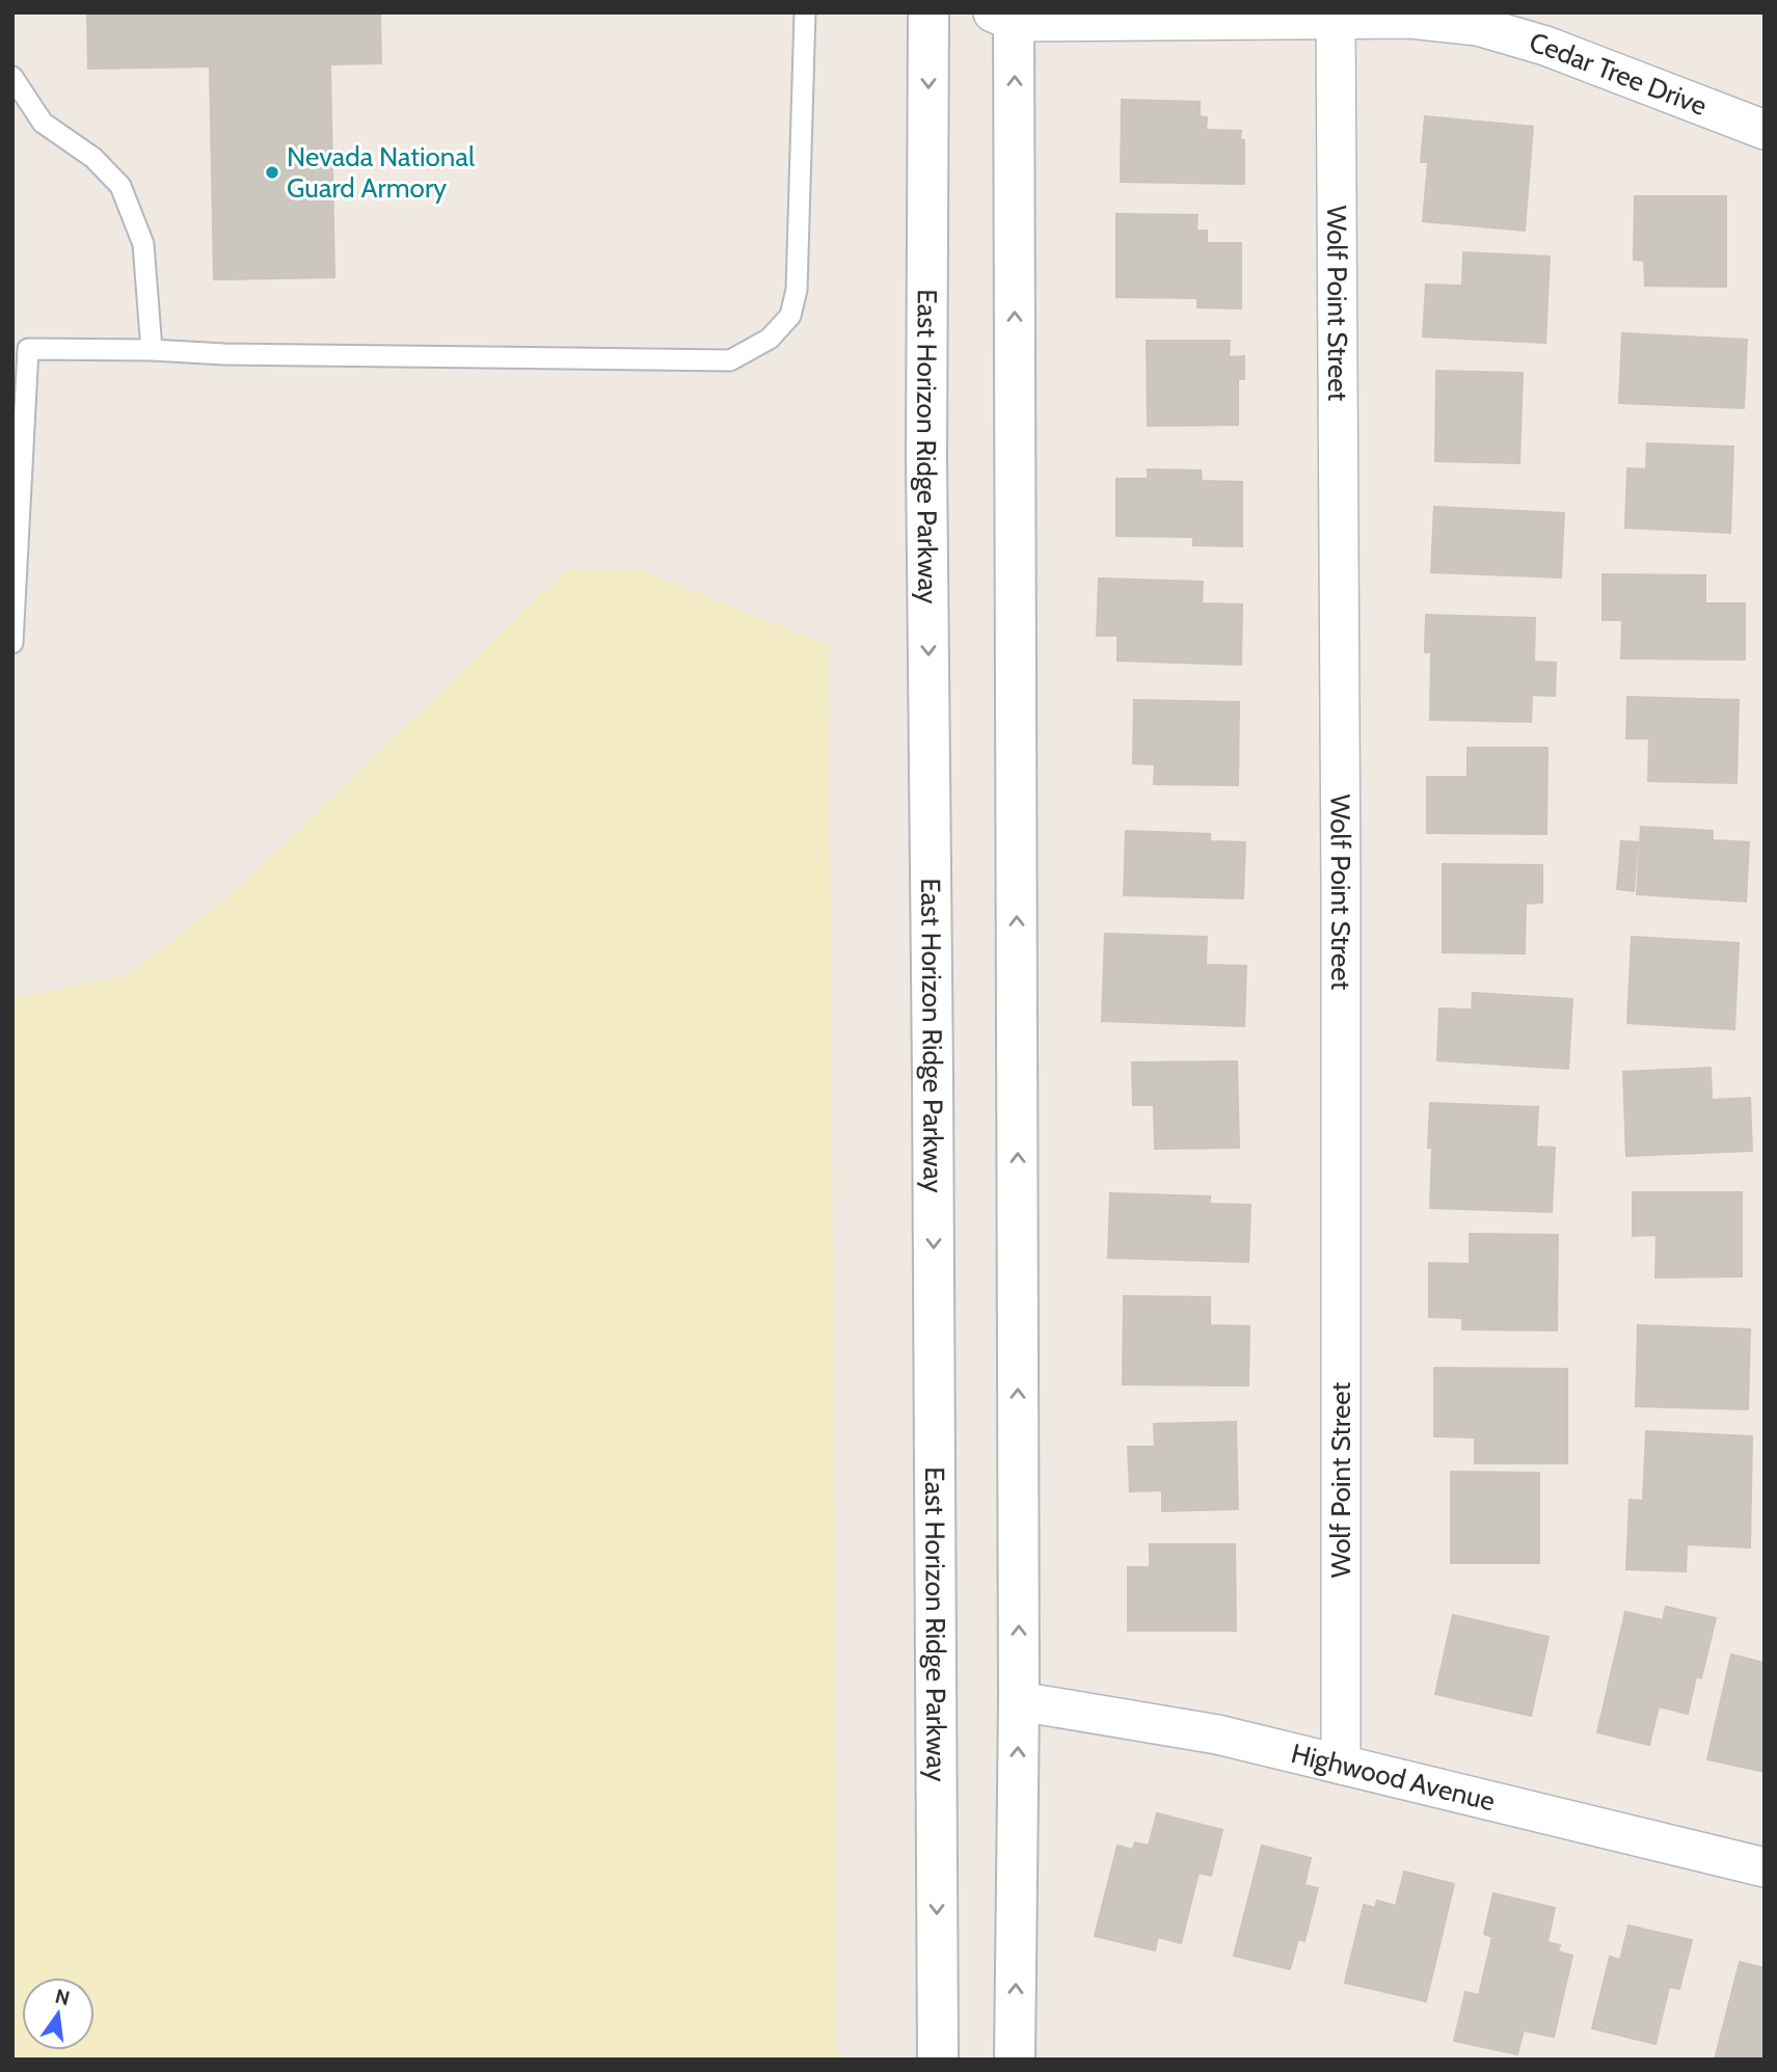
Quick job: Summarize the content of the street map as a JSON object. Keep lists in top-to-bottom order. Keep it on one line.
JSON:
{"streets":{"main road":["East Horizon Ridge Parkway"],"street":["Cedar Tree Drive","Wolf Point Street","Highwood Avenue"]},"crossings":[["Cedar Tree Drive","Wolf Point Street"],["Wolf Point Street","Highwood Avenue"]],"places":["Nevada National Guard Armory"],"north":"top"}
